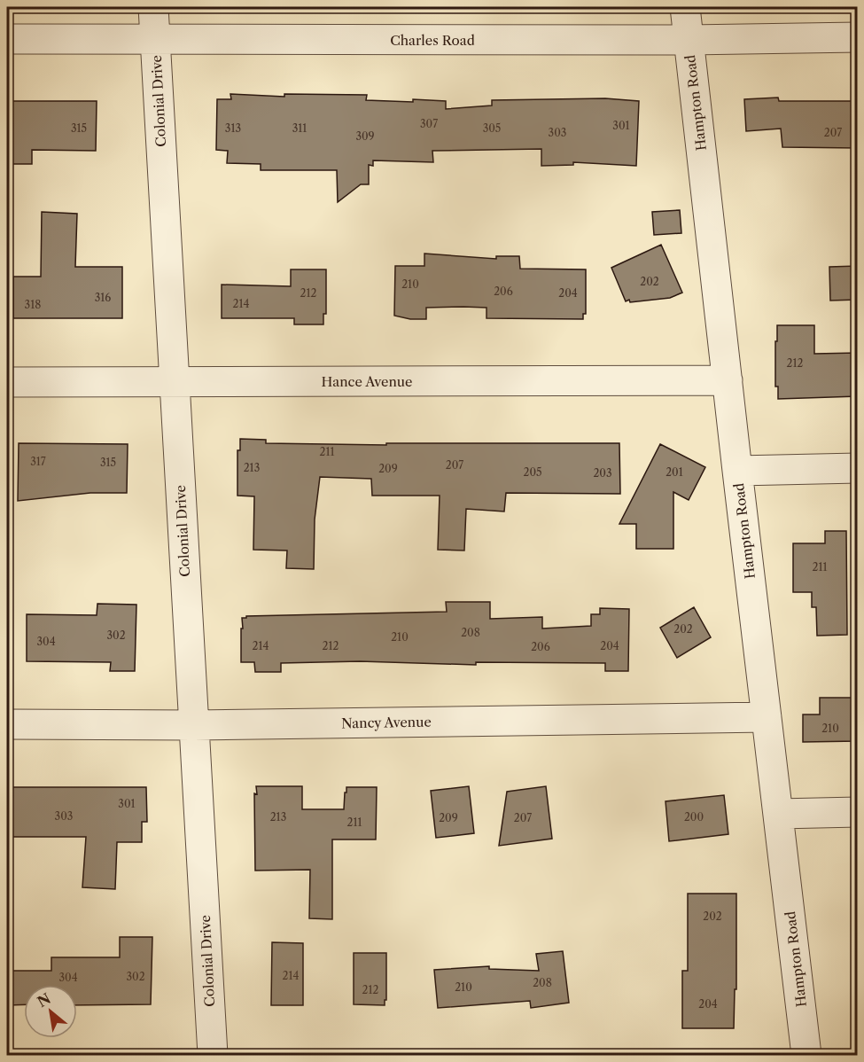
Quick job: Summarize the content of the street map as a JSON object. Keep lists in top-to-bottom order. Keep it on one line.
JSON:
{"streets":{"street":["Charles Road","Colonial Drive","Hampton Road","Hance Avenue","Nancy Avenue"]},"crossings":[["Charles Road","Colonial Drive"],["Charles Road","Hampton Road"],["Colonial Drive","Hance Avenue"],["Colonial Drive","Nancy Avenue"],["Hampton Road","Hance Avenue"],["Hampton Road","Nancy Avenue"]],"house_numbers":["307","301","315","313","311","305","303","207","309","202","210","206","212","204","316","214","318","212","211","317","315","207","213","209","205","201","203","211","202","208","302","210","304","214","212","204","206","210","301","303","213","200","209","207","211","202","214","302","304","208","210","212","204"],"north":"top left"}
